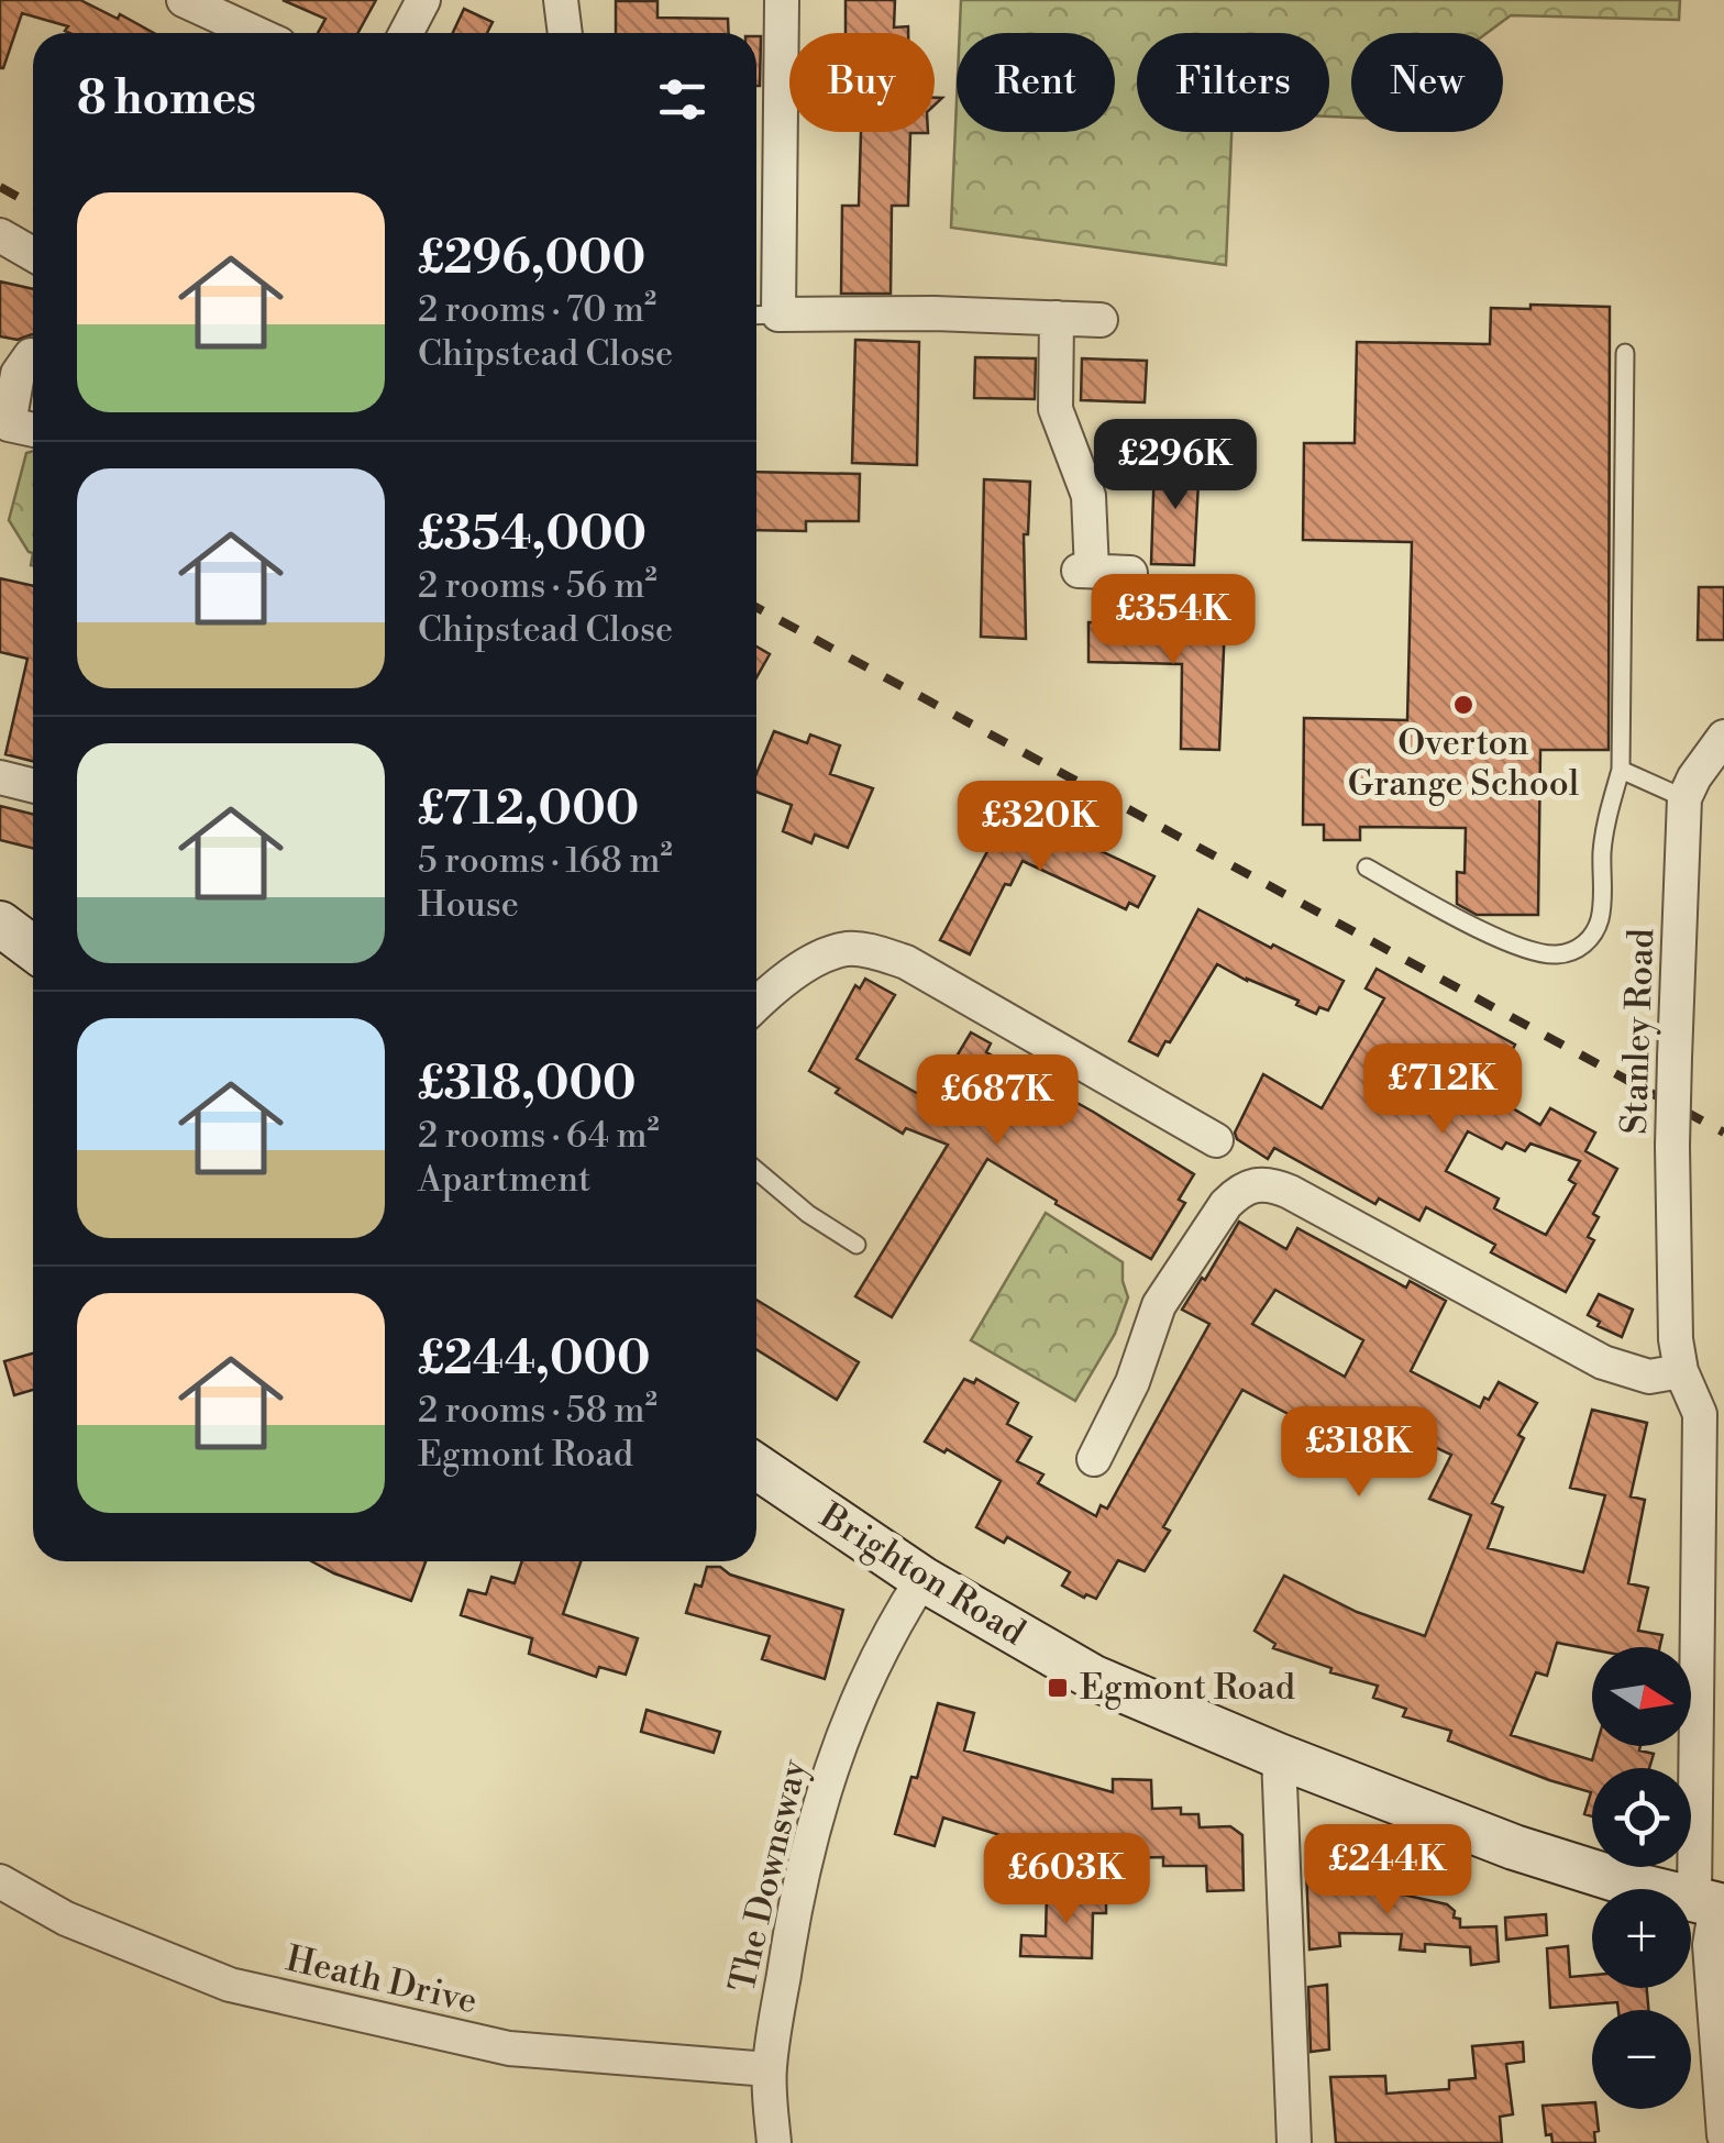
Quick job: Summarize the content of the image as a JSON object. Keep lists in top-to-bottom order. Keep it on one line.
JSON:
{"streets":{"main road":["Brighton Road"],"street":["Stanley Road","The Downsway","Heath Drive"]},"crossings":[["Brighton Road","The Downsway"],["The Downsway","Heath Drive"]],"places":{"other":["Overton Grange School"],"transit":["Egmont Road"]},"north":"right","page":{"chip":["Buy","Rent","Filters","New"],"heading":"8 homes","list":[{"name":"£296,000","note":"2 rooms · 70 m² · Chipstead Close"},{"name":"£354,000","note":"2 rooms · 56 m² · Chipstead Close"},{"name":"£712,000","note":"5 rooms · 168 m² · House"},{"name":"£318,000","note":"2 rooms · 64 m² · Apartment"},{"name":"£244,000","note":"2 rooms · 58 m² · Egmont Road"}],"price":["£296K","£354K","£320K","£712K","£687K","£318K","£244K","£603K"],"map_buttons":["+","−"]}}
